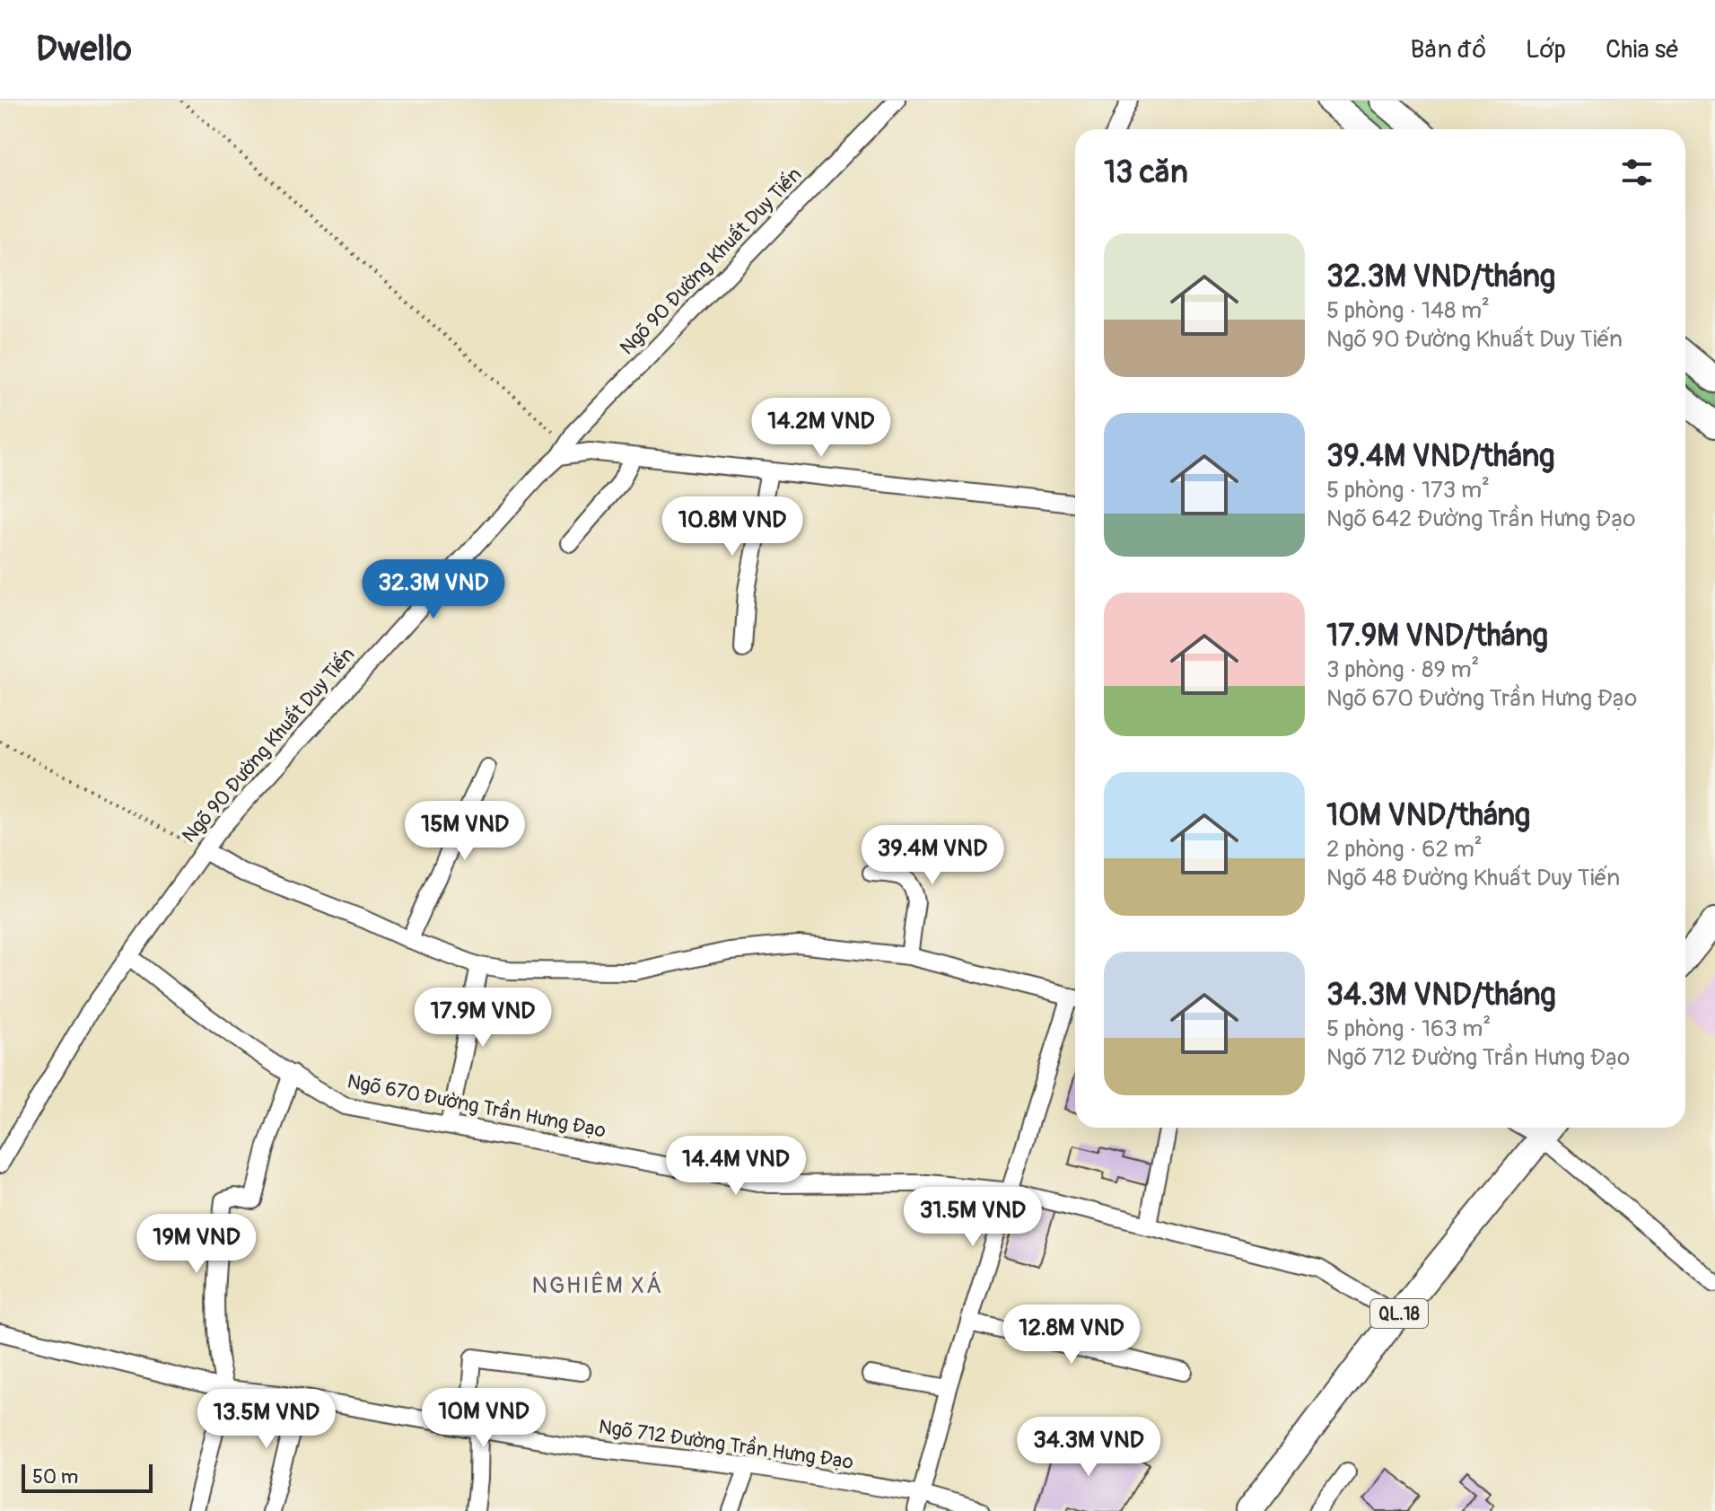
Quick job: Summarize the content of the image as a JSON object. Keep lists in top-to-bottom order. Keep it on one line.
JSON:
{"streets":{"highway":["QL.18"],"street":["Ngõ 90 Đường Khuất Duy Tiến","Ngõ 670 Đường Trần Hưng Đạo","Ngõ 712 Đường Trần Hưng Đạo"]},"crossings":[["Ngõ 90 Đường Khuất Duy Tiến","Ngõ 670 Đường Trần Hưng Đạo"],["Ngõ 670 Đường Trần Hưng Đạo","QL.18"]],"districts":["NGHIÊM XÁ"],"scale_bar":"50 m","page":{"header":"Dwello","nav":["Bản đồ","Lớp","Chia sẻ"],"heading":"13 căn","list":[{"name":"32.3M VND/tháng","note":"5 phòng · 148 m² · Ngõ 90 Đường Khuất Duy Tiến"},{"name":"39.4M VND/tháng","note":"5 phòng · 173 m² · Ngõ 642 Đường Trần Hưng Đạo"},{"name":"17.9M VND/tháng","note":"3 phòng · 89 m² · Ngõ 670 Đường Trần Hưng Đạo"},{"name":"10M VND/tháng","note":"2 phòng · 62 m² · Ngõ 48 Đường Khuất Duy Tiến"},{"name":"34.3M VND/tháng","note":"5 phòng · 163 m² · Ngõ 712 Đường Trần Hưng Đạo"}],"price":["14.2M VND","10.8M VND","32.3M VND","15M VND","39.4M VND","17.9M VND","14.4M VND","31.5M VND","19M VND","12.8M VND","10M VND","13.5M VND","34.3M VND"],"scale":"50 m"}}
